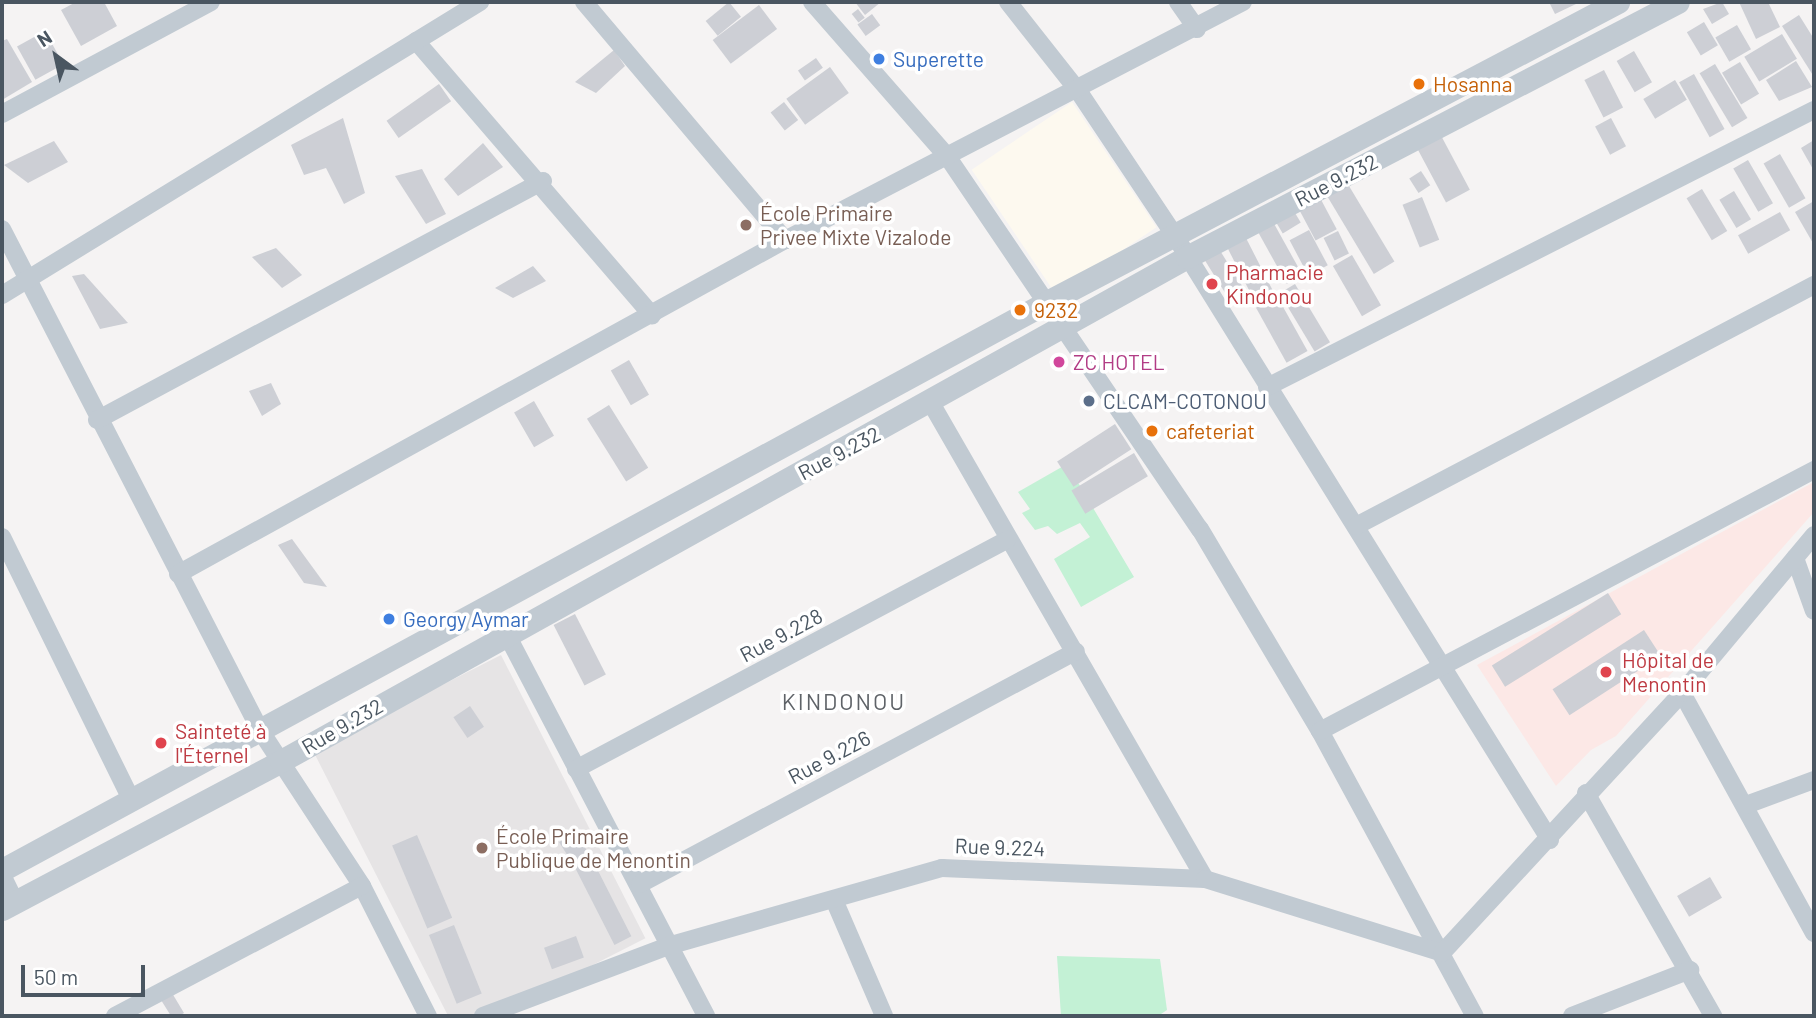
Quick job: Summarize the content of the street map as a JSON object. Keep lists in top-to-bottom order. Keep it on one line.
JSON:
{"streets":{"street":["Rue 9.232","Rue 9.228","Rue 9.226","Rue 9.224"]},"districts":["KINDONOU"],"places":["Superette","Hosanna","École Primaire Privee Mixte Vizalode","Pharmacie Kindonou","9232","ZC HOTEL","CLCAM-COTONOU","cafeteriat","Georgy Aymar","Hôpital de Menontin","Sainteté à l'Éternel","École Primaire Publique de Menontin"],"scale_bar":"50 m","north":"top left"}
